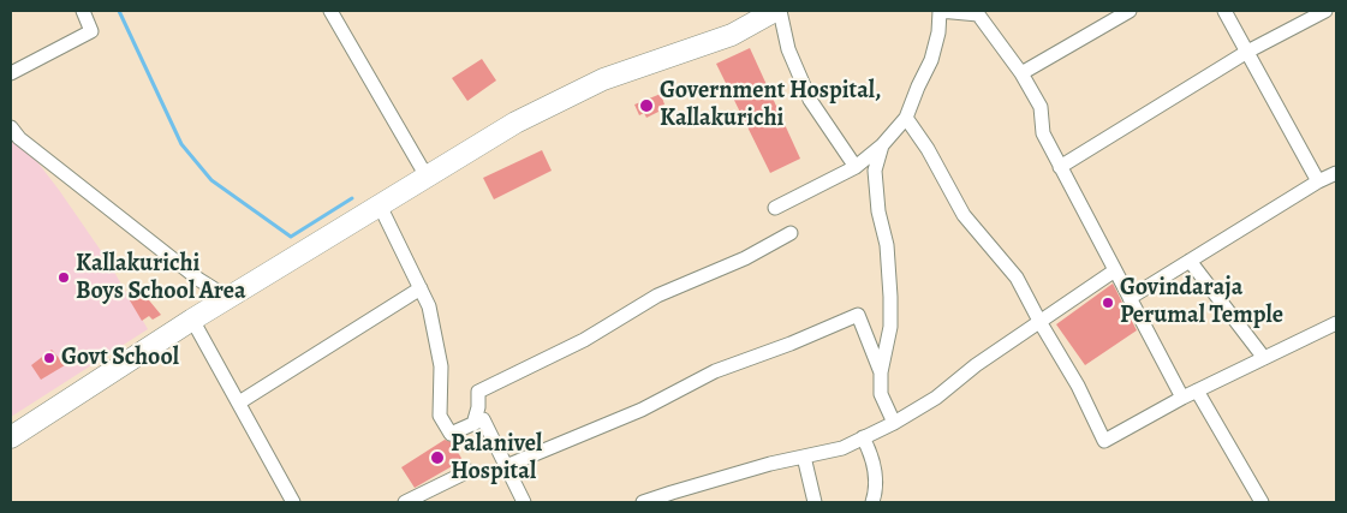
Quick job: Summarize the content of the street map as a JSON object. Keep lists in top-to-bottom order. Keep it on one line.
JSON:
{"places":["Government Hospital, Kallakurichi","Kallakurichi Boys School Area","Govindaraja Perumal Temple","Govt School","Palanivel Hospital"]}
